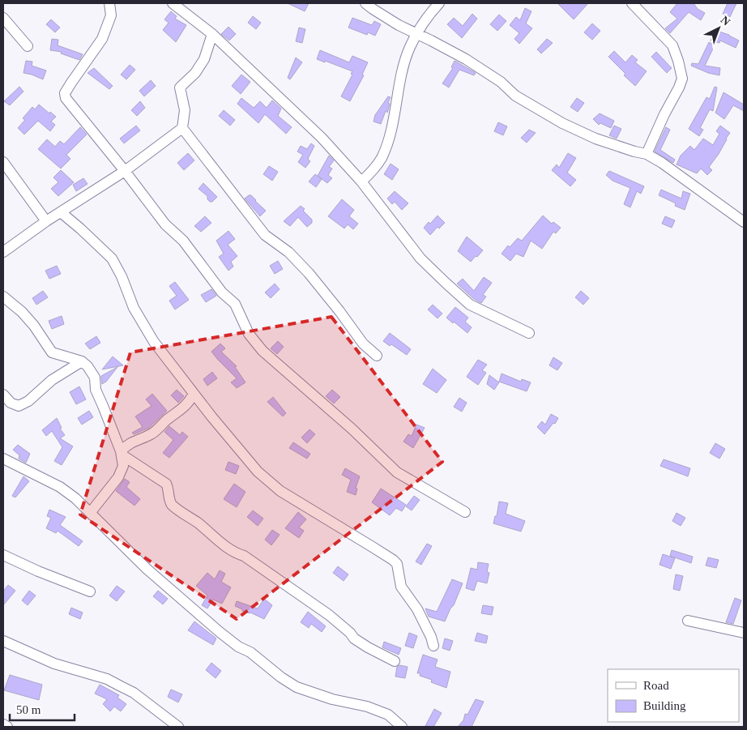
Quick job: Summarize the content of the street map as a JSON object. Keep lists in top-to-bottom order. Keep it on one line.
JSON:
{"legend":["Road","Building"],"scale_bar":"50 m","north":"top right"}
